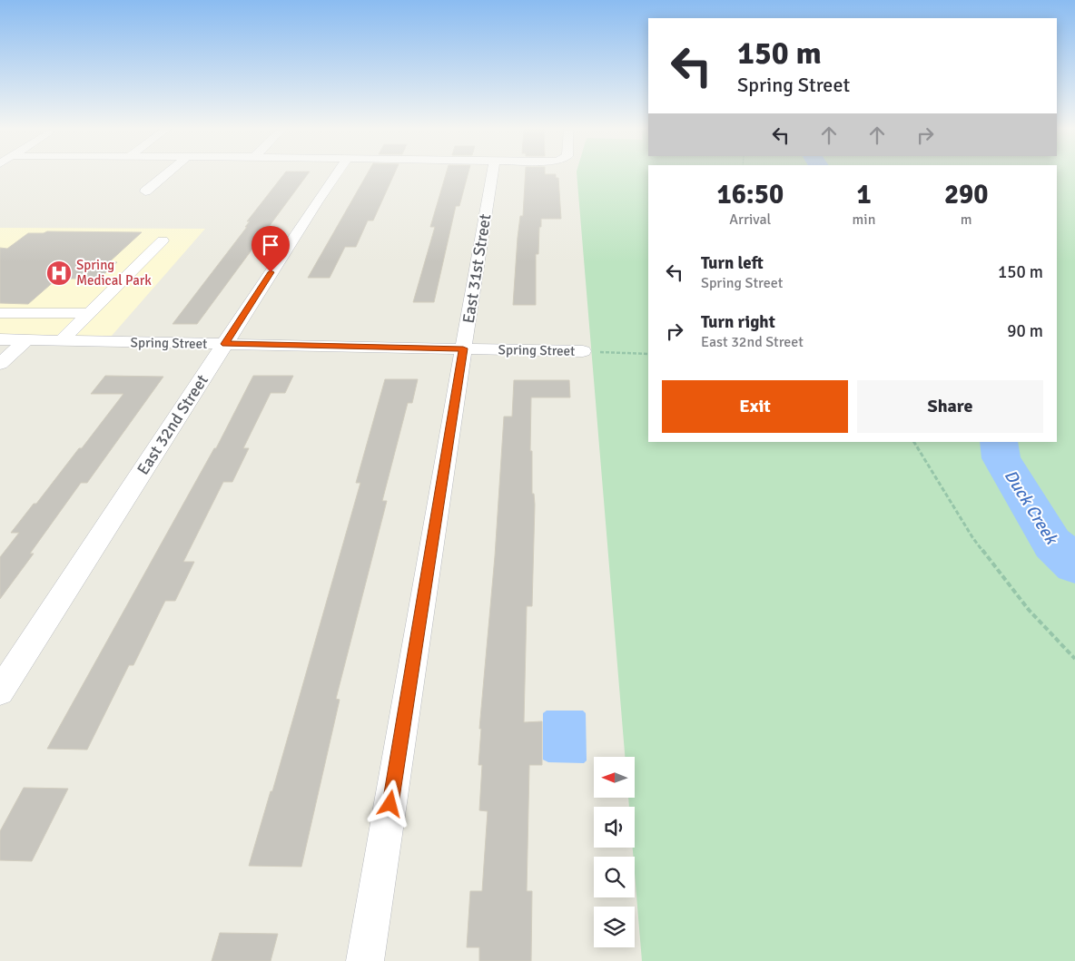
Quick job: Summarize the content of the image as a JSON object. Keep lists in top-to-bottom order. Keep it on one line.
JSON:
{"streets":{"street":["East 31st Street","Spring Street","East 32nd Street"]},"crossings":[["East 31st Street","Spring Street"],["Spring Street","East 32nd Street"]],"water":["Duck Creek"],"places":{"hospital":["Spring Medical Park"]},"north":"left","page":{"turn":["150 m","Spring Street"],"eta":["16:50","Arrival","1","min","290","m"],"list":[{"name":"Turn left","note":"Spring Street","value":"150 m"},{"name":"Turn right","note":"East 32nd Street","value":"90 m"}],"buttons":["Exit","Share"]}}
